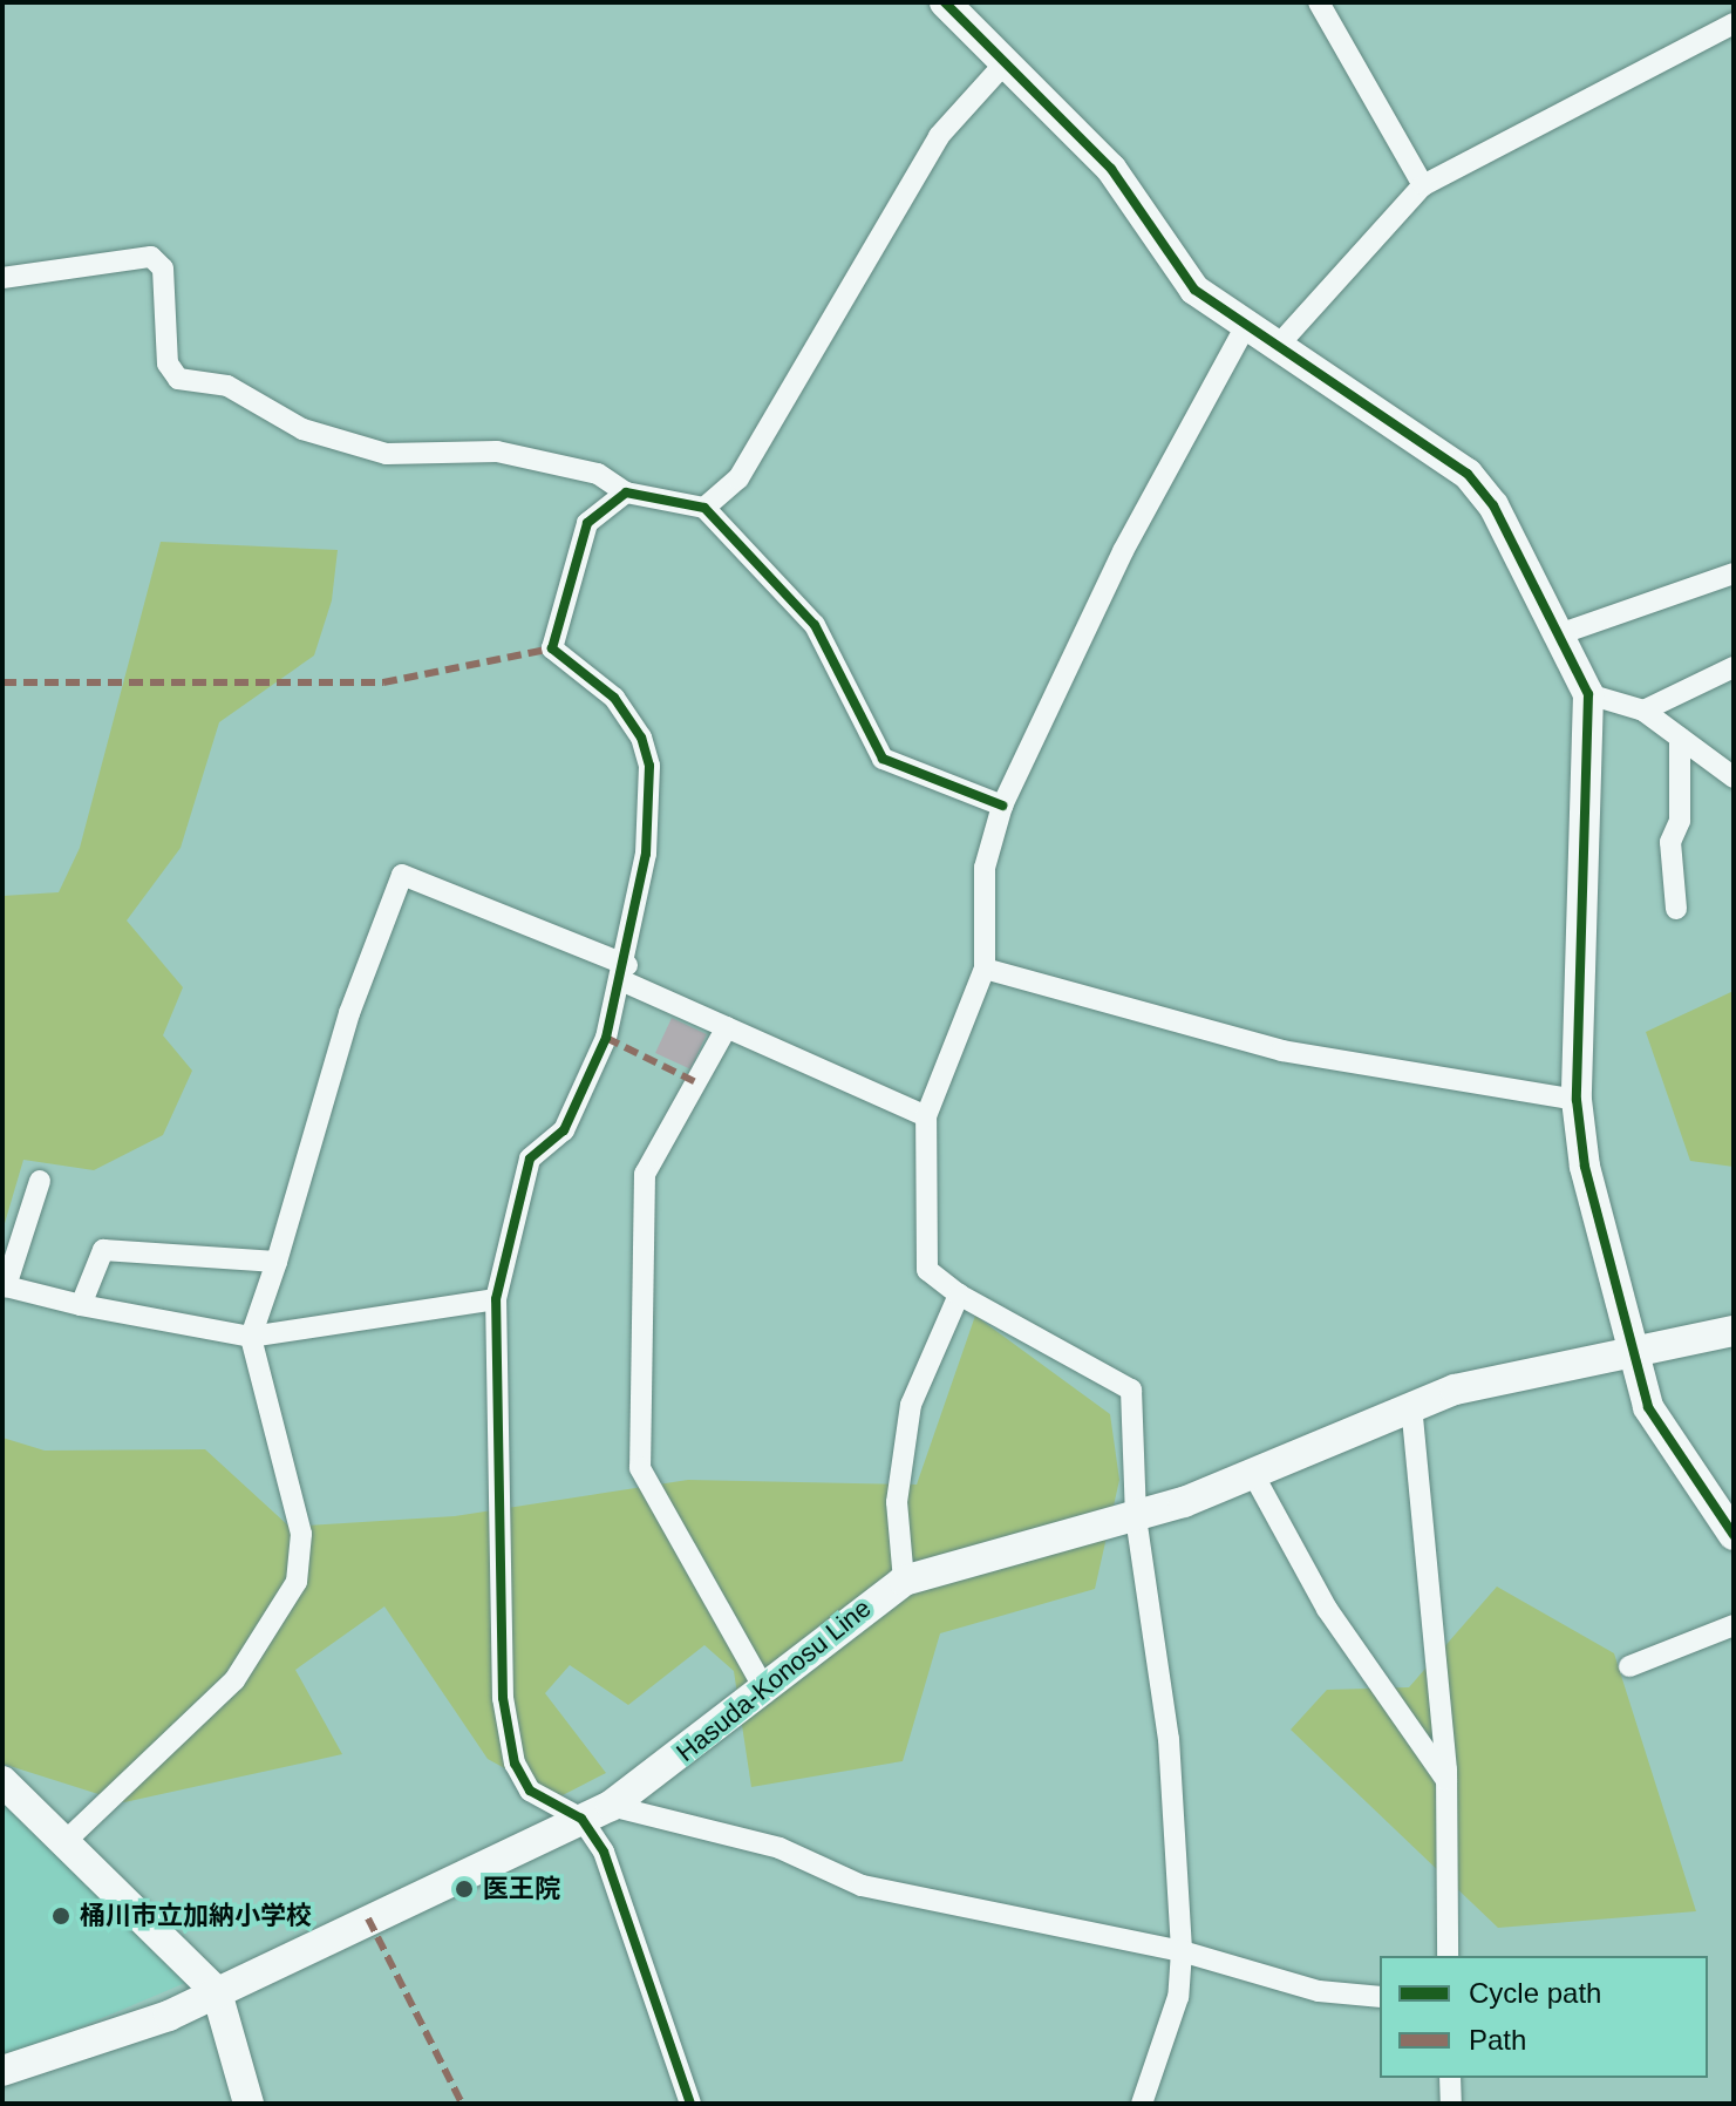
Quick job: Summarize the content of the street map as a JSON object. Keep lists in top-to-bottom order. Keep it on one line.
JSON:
{"streets":{"street":["Hasuda-Konosu Line"]},"places":["医王院","桶川市立加納小学校"],"legend":["Cycle path","Path"]}
